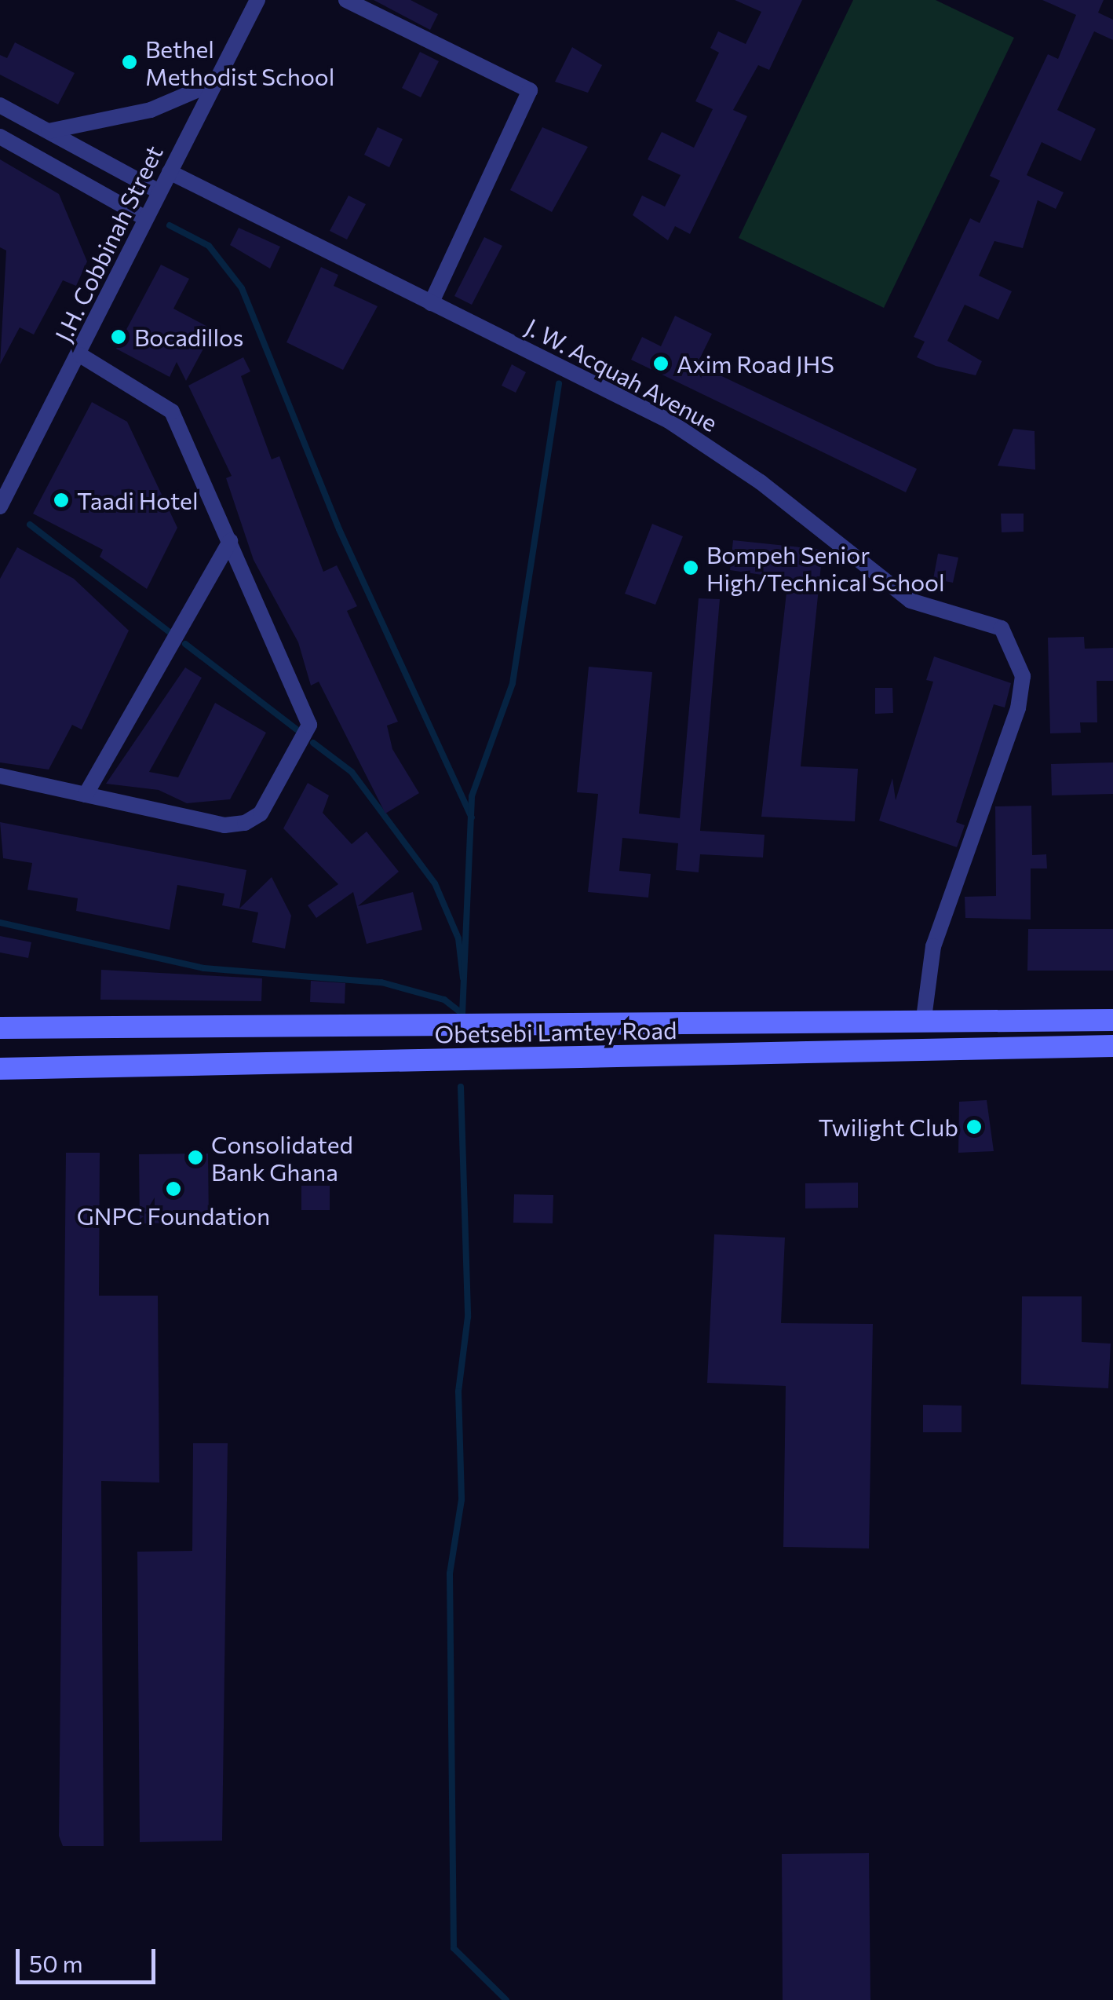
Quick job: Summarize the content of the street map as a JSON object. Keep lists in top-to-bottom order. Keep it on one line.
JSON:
{"streets":{"main road":["Obetsebi Lamtey Road"],"street":["J.H. Cobbinah Street","J. W. Acquah Avenue"]},"crossings":[["J.H. Cobbinah Street","J. W. Acquah Avenue"],["J. W. Acquah Avenue","Obetsebi Lamtey Road"]],"places":["Bethel Methodist School","Bocadillos","Axim Road JHS","Taadi Hotel","Bompeh Senior High/Technical School","Twilight Club","Consolidated Bank Ghana","GNPC Foundation"],"scale_bar":"50 m"}
